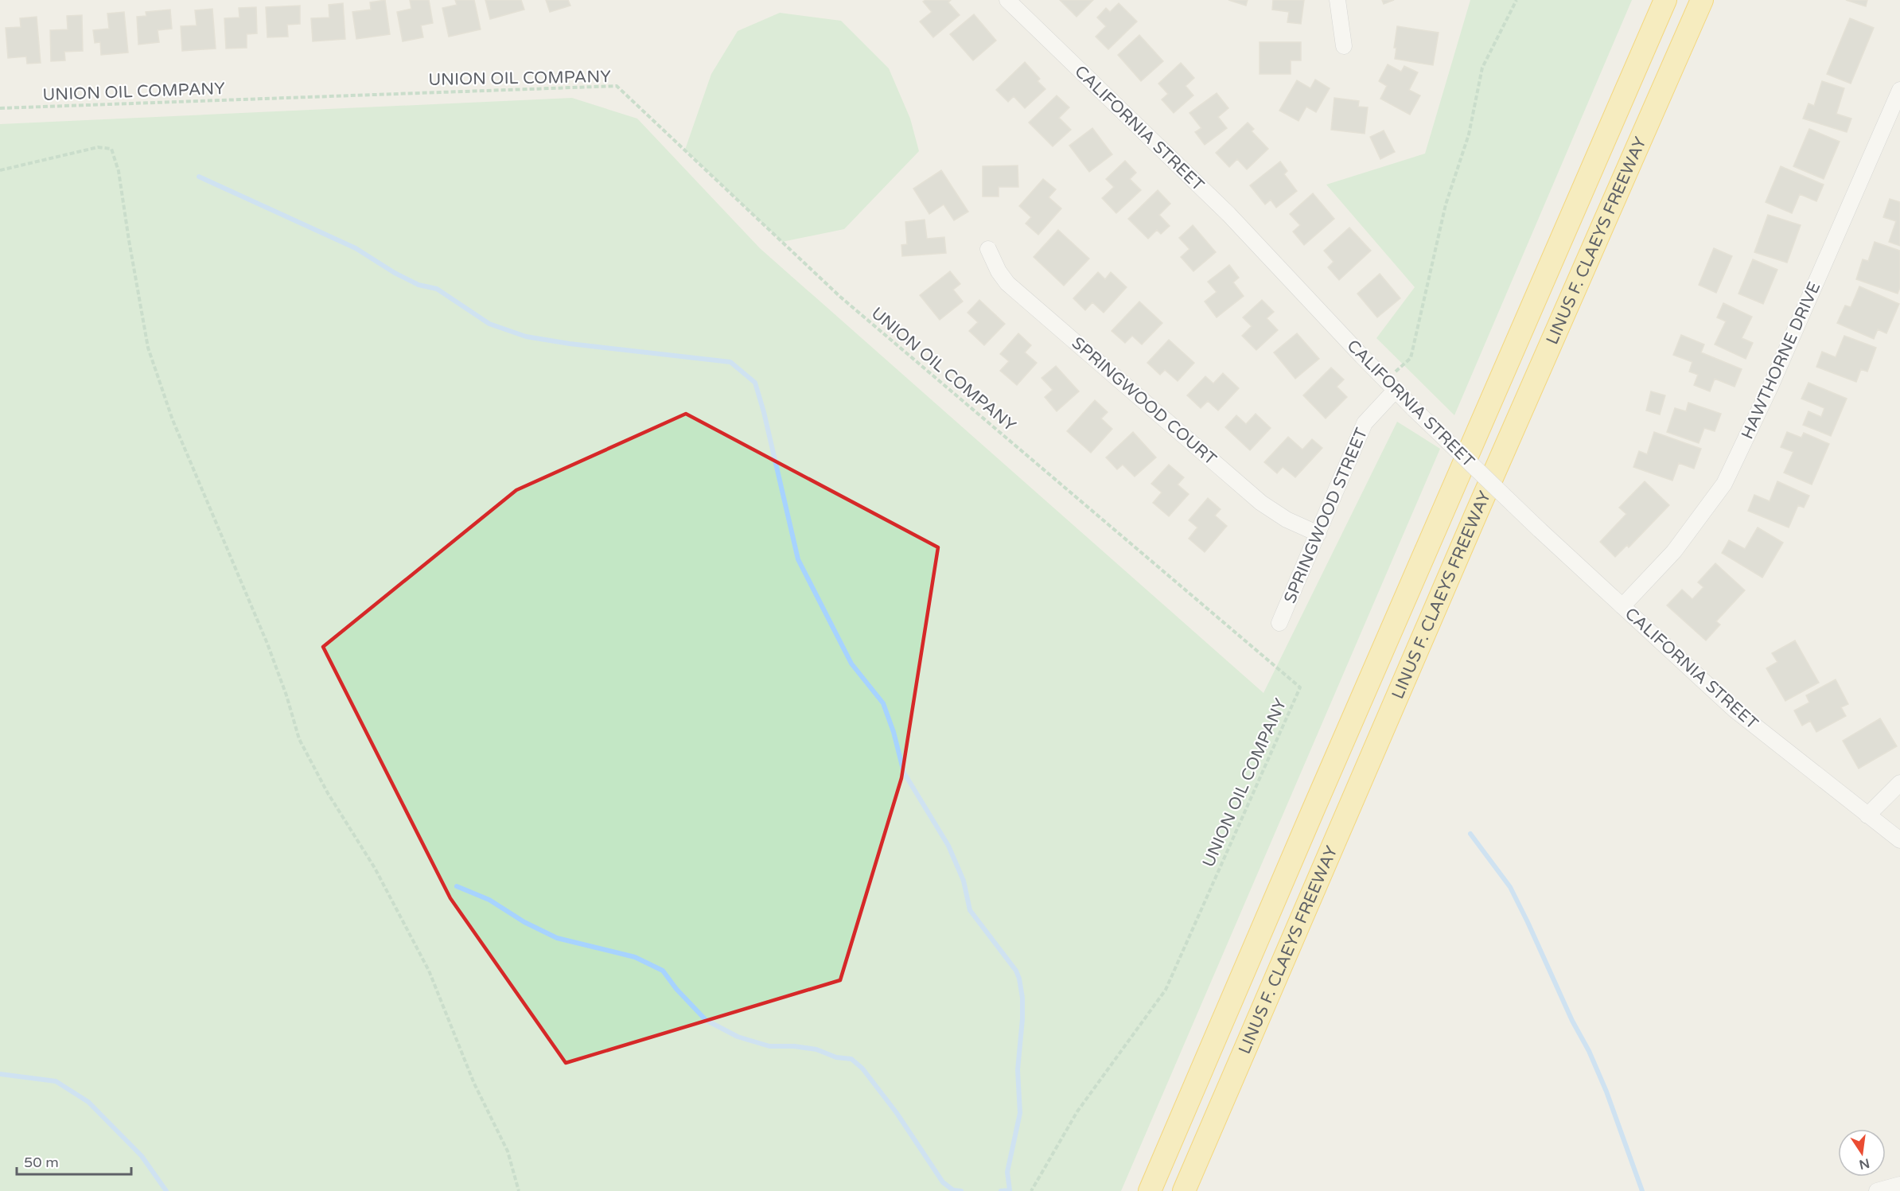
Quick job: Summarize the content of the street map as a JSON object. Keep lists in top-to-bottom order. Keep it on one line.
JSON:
{"streets":{"highway":["LINUS F. CLAEYS FREEWAY"],"street":["CALIFORNIA STREET","HAWTHORNE DRIVE","SPRINGWOOD COURT","SPRINGWOOD STREET"],"path":["UNION OIL COMPANY"]},"crossings":[["CALIFORNIA STREET","HAWTHORNE DRIVE"],["CALIFORNIA STREET","SPRINGWOOD STREET"],["SPRINGWOOD COURT","SPRINGWOOD STREET"]],"scale_bar":"50 m","north":"bottom"}
